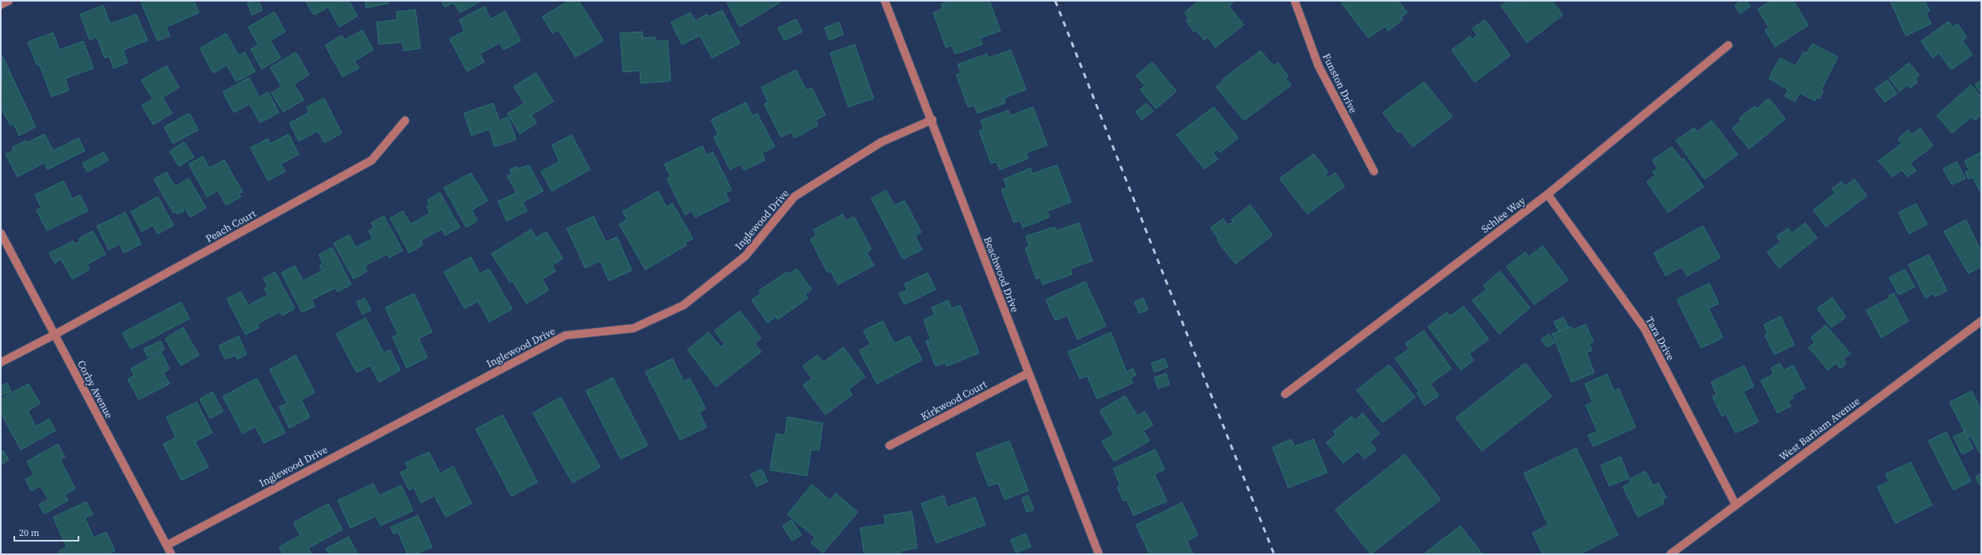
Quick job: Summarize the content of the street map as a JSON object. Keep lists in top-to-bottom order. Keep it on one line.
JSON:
{"streets":{"street":["Funston Drive","Schlee Way","Inglewood Drive","Peach Court","Beachwood Drive","Tara Drive","Corby Avenue","Kirkwood Court","West Barham Avenue"]},"crossings":[["Schlee Way","Tara Drive"],["Inglewood Drive","Beachwood Drive"],["Inglewood Drive","Corby Avenue"],["Peach Court","Corby Avenue"],["Beachwood Drive","Kirkwood Court"],["Tara Drive","West Barham Avenue"]],"scale_bar":"20 m"}
